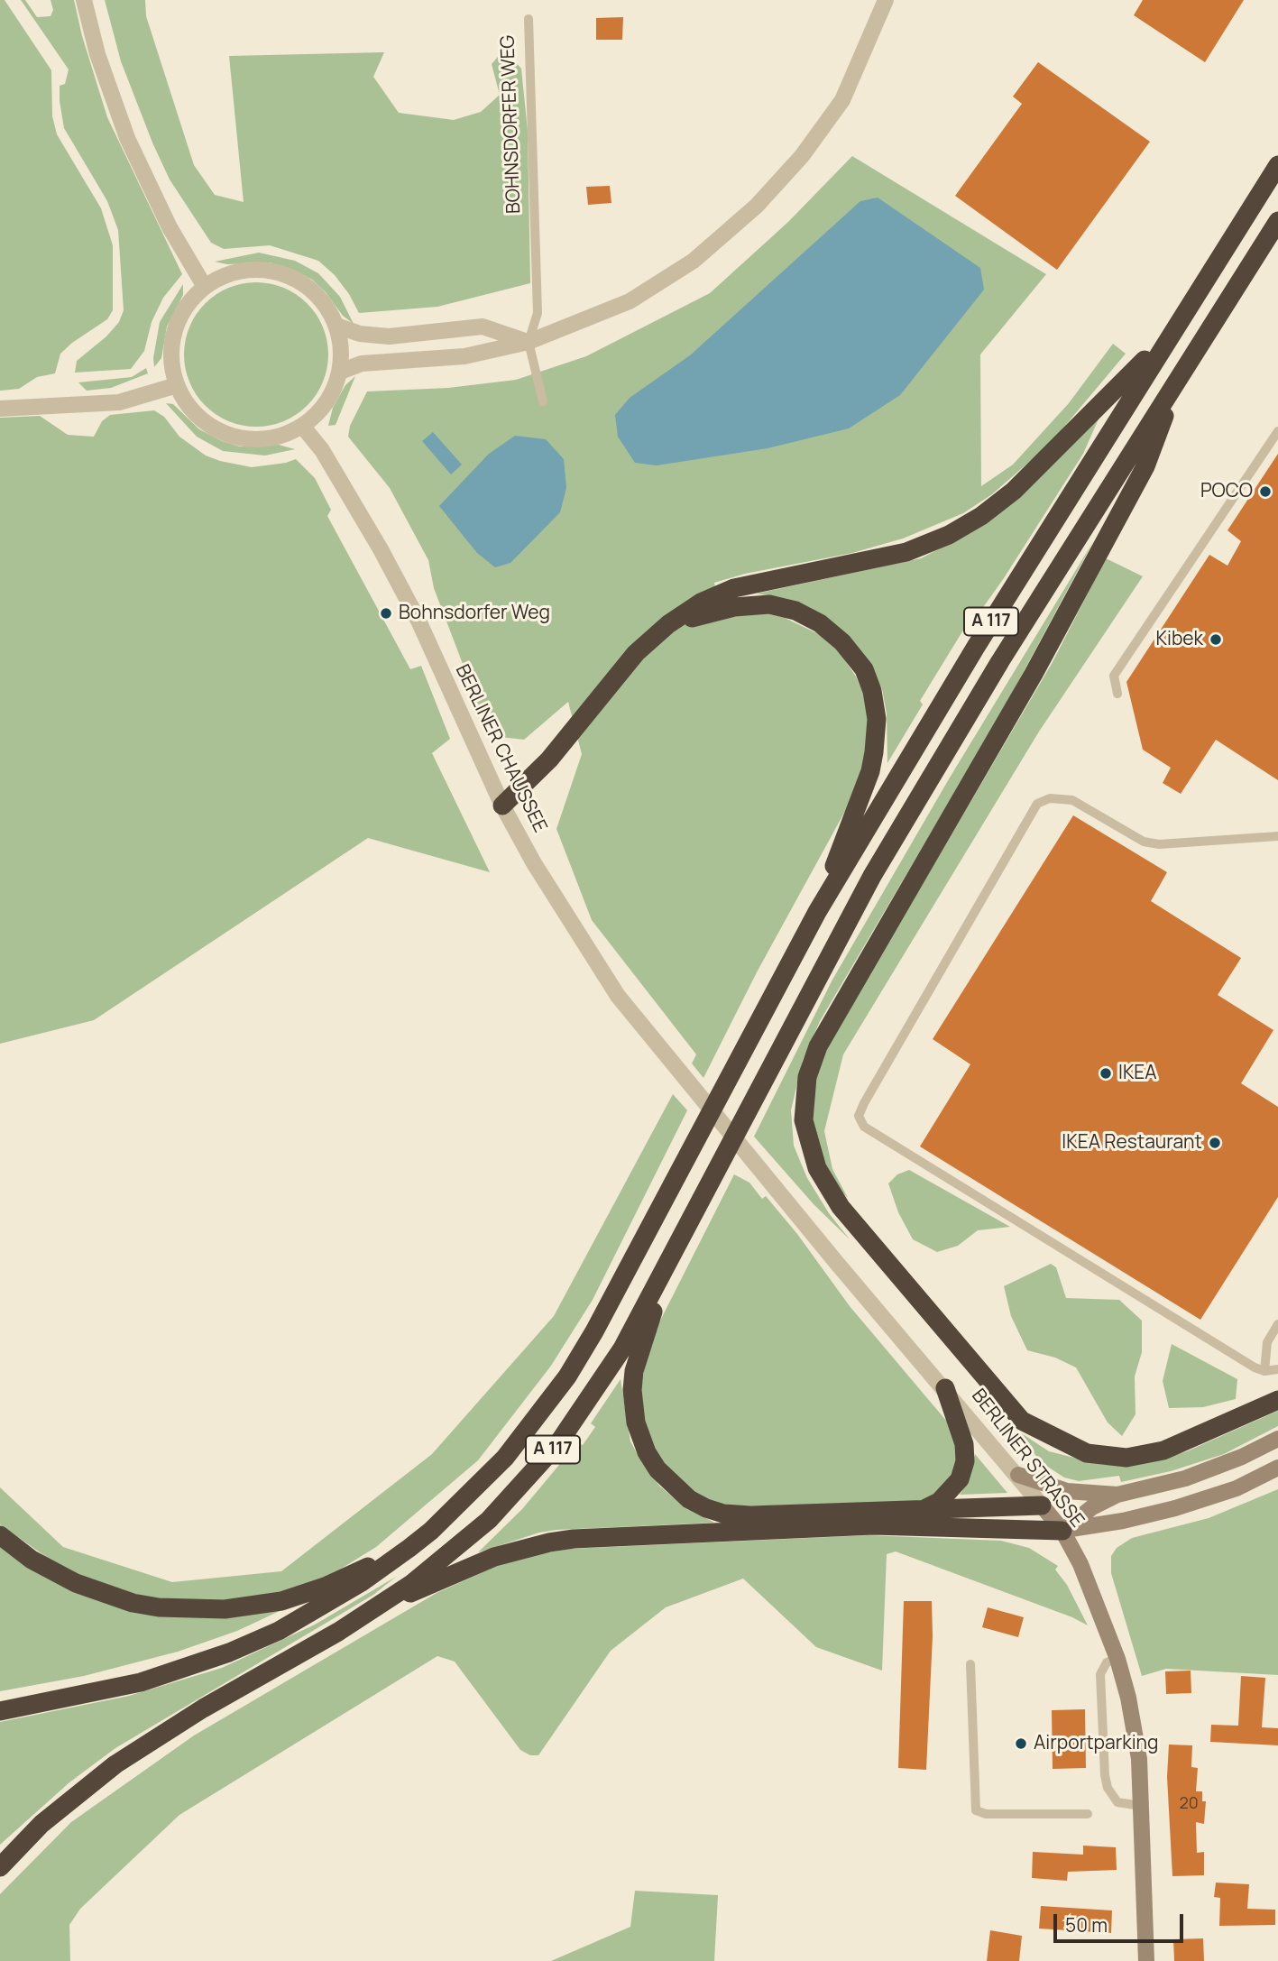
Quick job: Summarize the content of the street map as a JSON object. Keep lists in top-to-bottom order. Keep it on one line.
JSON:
{"streets":{"highway":["A 117"],"main road":["BERLINER STRASSE"],"street":["BERLINER CHAUSSEE"],"lane":["BOHNSDORFER WEG"]},"crossings":[["BERLINER CHAUSSEE","BERLINER STRASSE"]],"places":["POCO","Bohnsdorfer Weg","Kibek","IKEA","IKEA Restaurant","Airportparking"],"house_numbers":["20"],"scale_bar":"50 m"}
